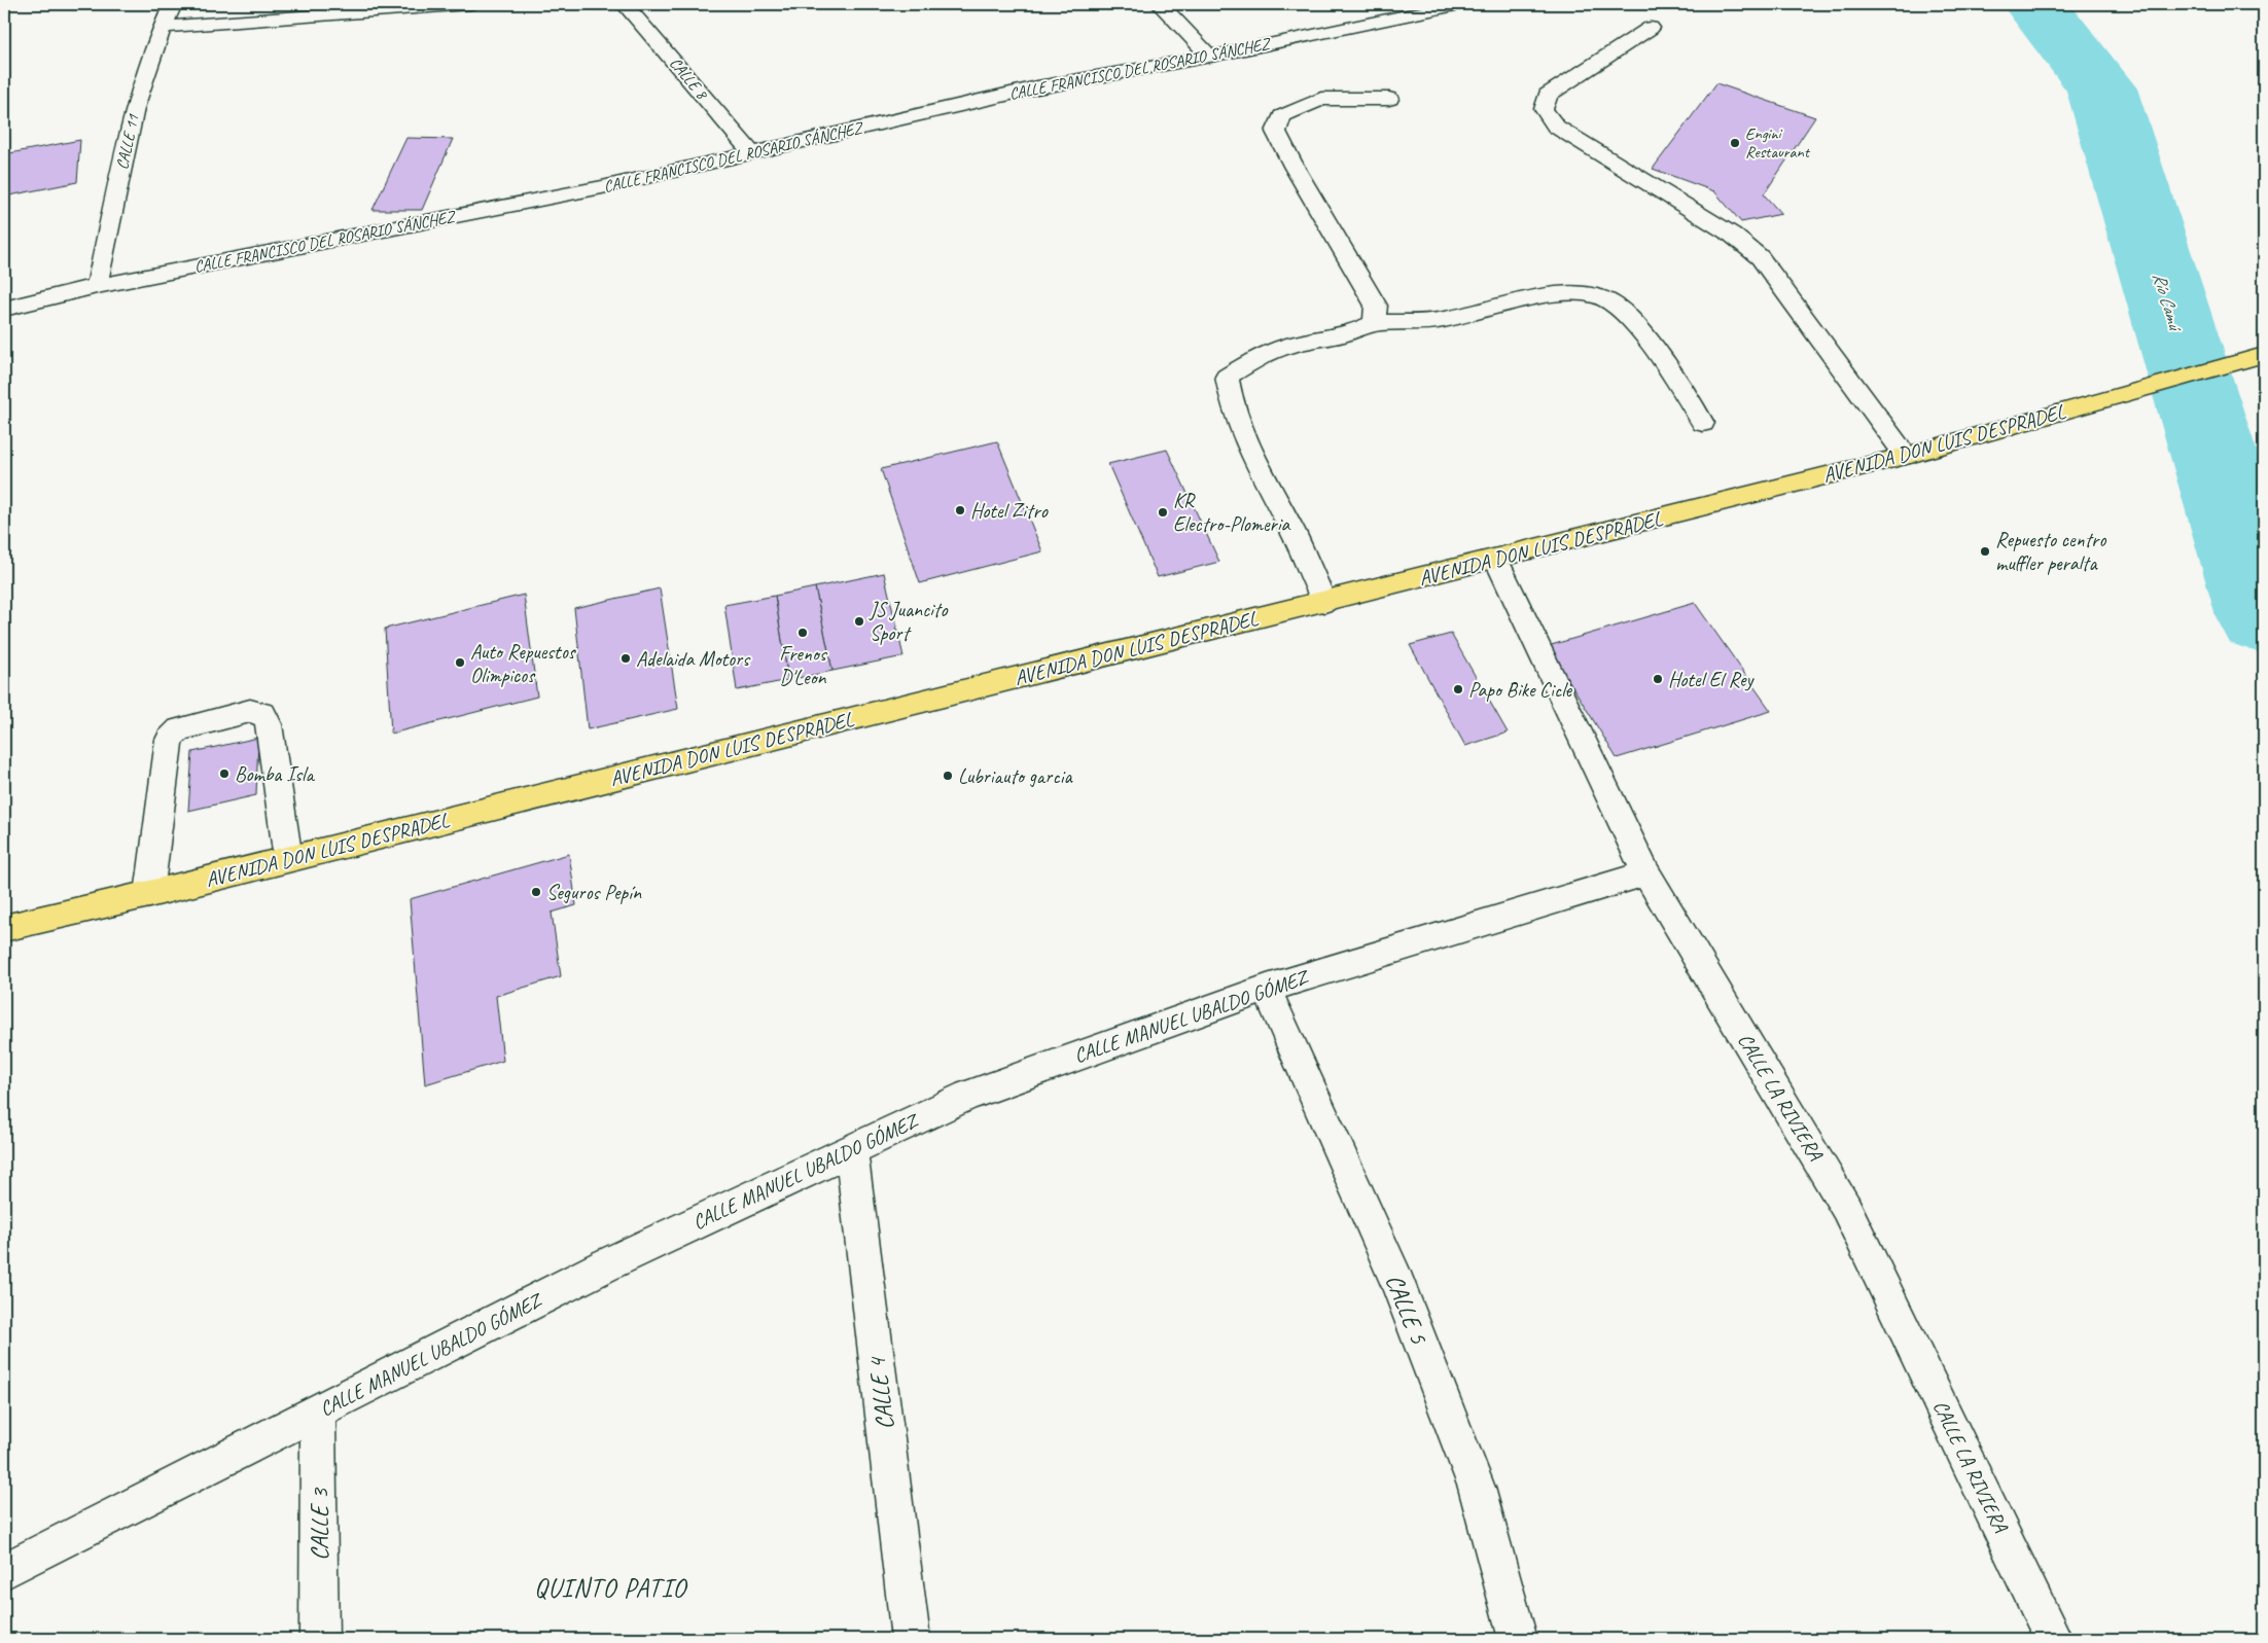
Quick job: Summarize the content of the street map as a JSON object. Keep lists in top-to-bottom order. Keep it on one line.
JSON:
{"streets":{"main road":["AVENIDA DON LUIS DESPRADEL"],"street":["CALLE FRANCISCO DEL ROSARIO SÁNCHEZ","CALLE 8","CALLE 11","CALLE MANUEL UBALDO GÓMEZ","CALLE LA RIVIERA","CALLE 5","CALLE 4","CALLE 3"]},"crossings":[["CALLE FRANCISCO DEL ROSARIO SÁNCHEZ","CALLE 8"],["CALLE FRANCISCO DEL ROSARIO SÁNCHEZ","CALLE 11"],["AVENIDA DON LUIS DESPRADEL","CALLE LA RIVIERA"],["CALLE MANUEL UBALDO GÓMEZ","CALLE LA RIVIERA"],["CALLE MANUEL UBALDO GÓMEZ","CALLE 5"],["CALLE MANUEL UBALDO GÓMEZ","CALLE 4"],["CALLE MANUEL UBALDO GÓMEZ","CALLE 3"]],"districts":["QUINTO PATIO"],"water":["Río Camú"],"places":["Engini Restaurant","Hotel Zitro","KR Electro-Plomeria","Repuesto centro muffler peralta","JS Juancito Sport","Frenos D'Leon","Adelaida Motors","Auto Repuestos Olimpicos","Hotel El Rey","Papo Bike Cicle","Bomba Isla","Lubriauto garcia","Seguros Pepín"]}
